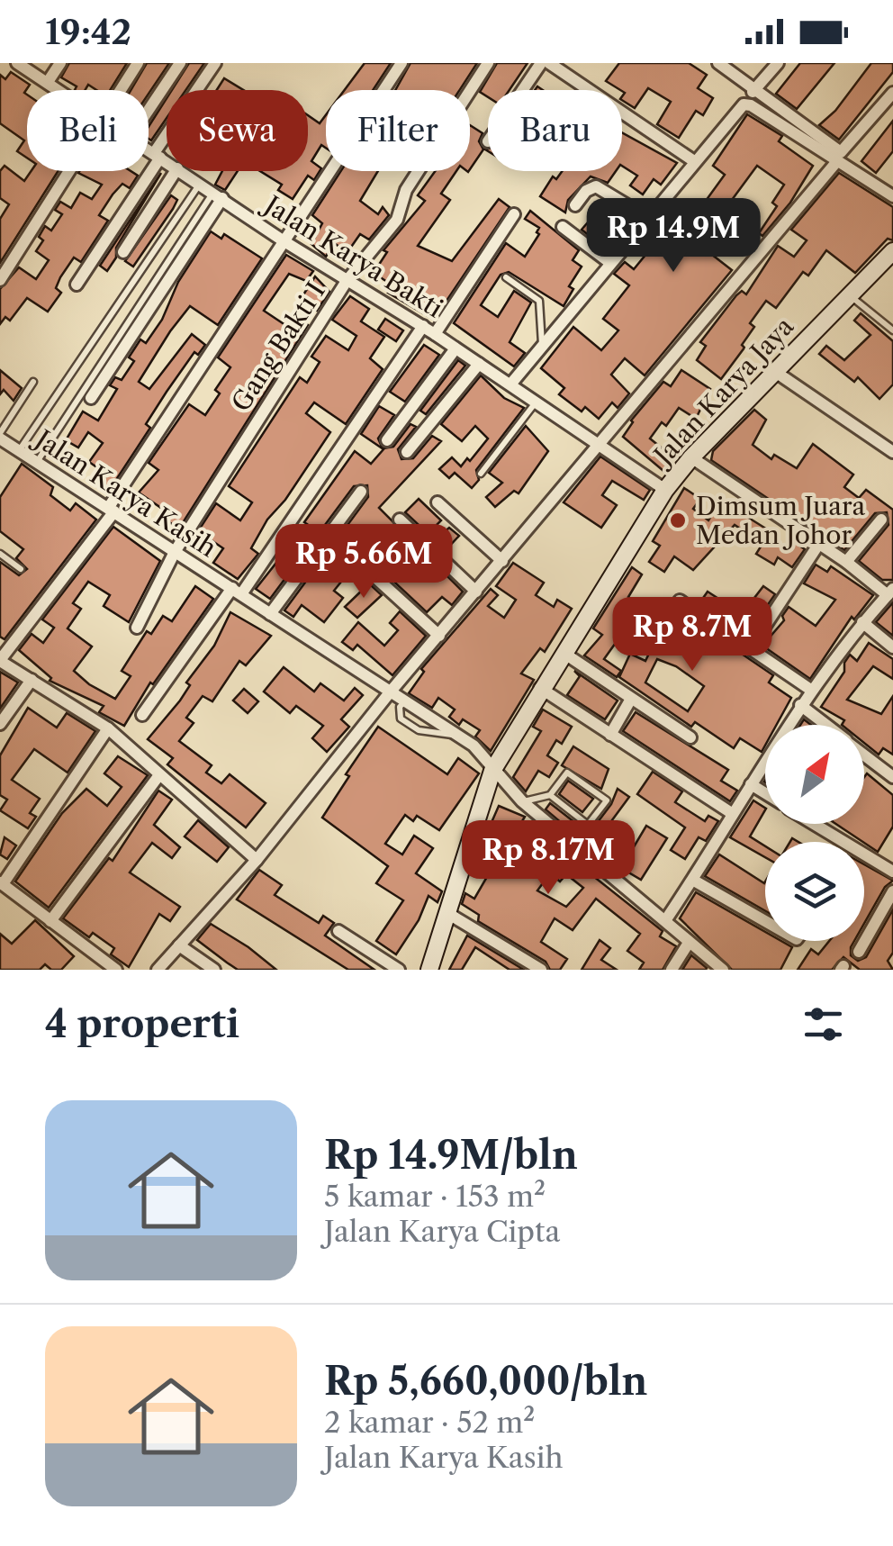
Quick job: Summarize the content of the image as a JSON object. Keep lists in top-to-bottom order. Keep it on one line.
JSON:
{"streets":{"main road":["Jalan Karya Jaya"],"street":["Jalan Karya Bakti","Gang Bakti I","Jalan Karya Kasih"]},"crossings":[["Jalan Karya Bakti","Gang Bakti I"],["Jalan Karya Bakti","Jalan Karya Jaya"],["Gang Bakti I","Jalan Karya Kasih"],["Jalan Karya Jaya","Jalan Karya Kasih"]],"places":["Dimsum Juara Medan Johor"],"north":"top right","page":{"status":"19:42","chip":["Beli","Sewa","Filter","Baru"],"price":["Rp 14.9M","Rp 5.66M","Rp 8.7M","Rp 8.17M"],"heading":"4 properti","list":[{"name":"Rp 14.9M/bln","note":"5 kamar · 153 m² · Jalan Karya Cipta"},{"name":"Rp 5,660,000/bln","note":"2 kamar · 52 m² · Jalan Karya Kasih"}]}}
